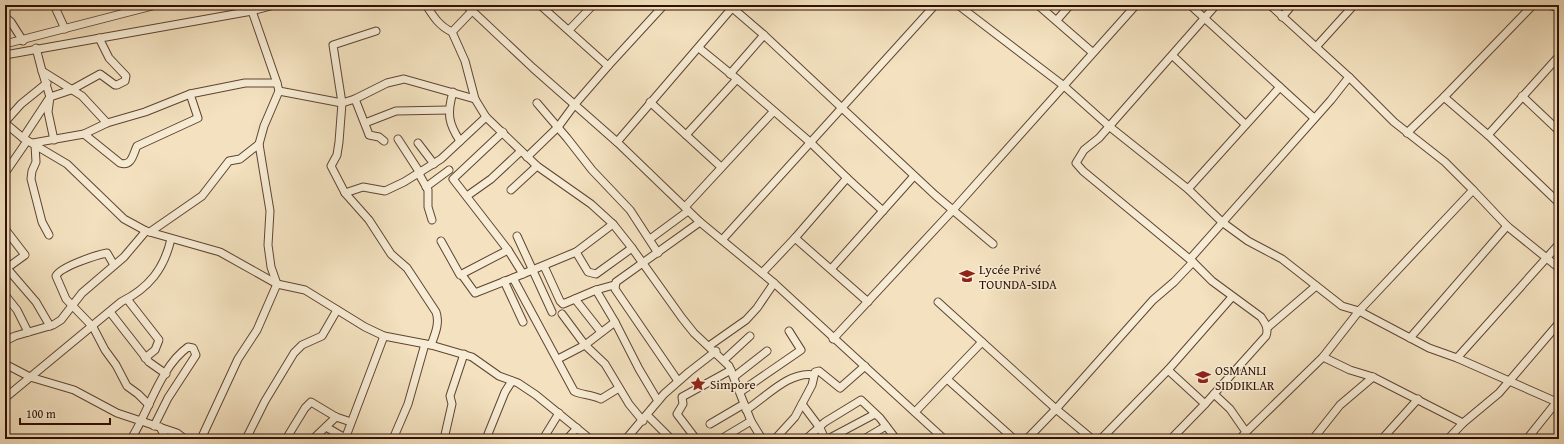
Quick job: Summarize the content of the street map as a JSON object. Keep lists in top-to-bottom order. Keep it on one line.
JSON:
{"places":{"school or university":["Lycée Privé TOUNDA-SIDA","OSMANLI SIDDIKLAR"],"place":["Simpore"]},"scale_bar":"100 m"}
